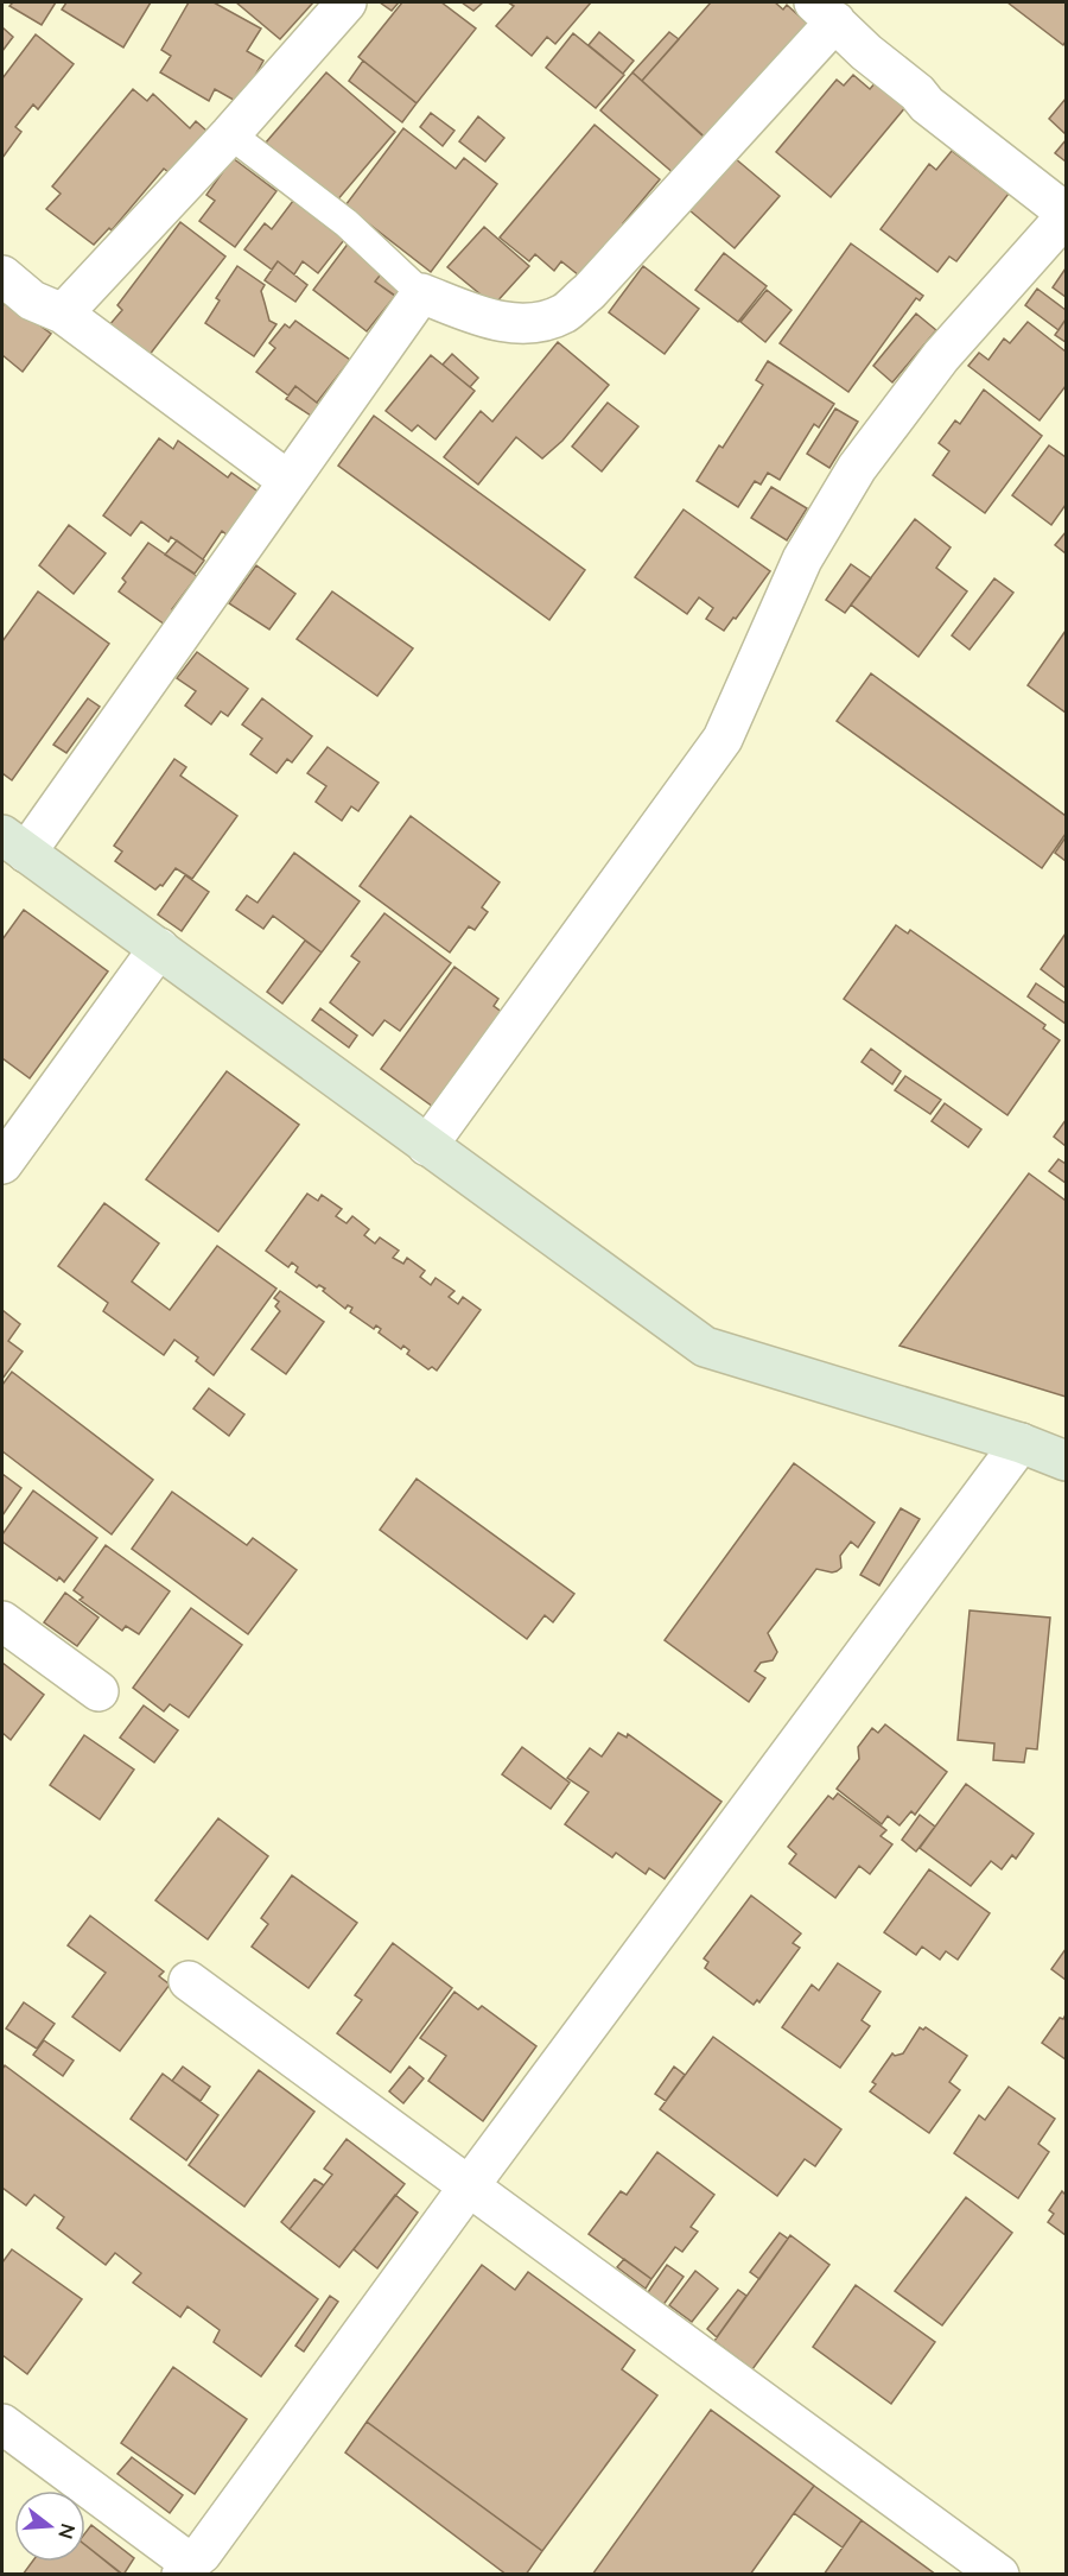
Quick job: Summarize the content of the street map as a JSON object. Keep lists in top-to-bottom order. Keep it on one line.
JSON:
{"north":"right"}
